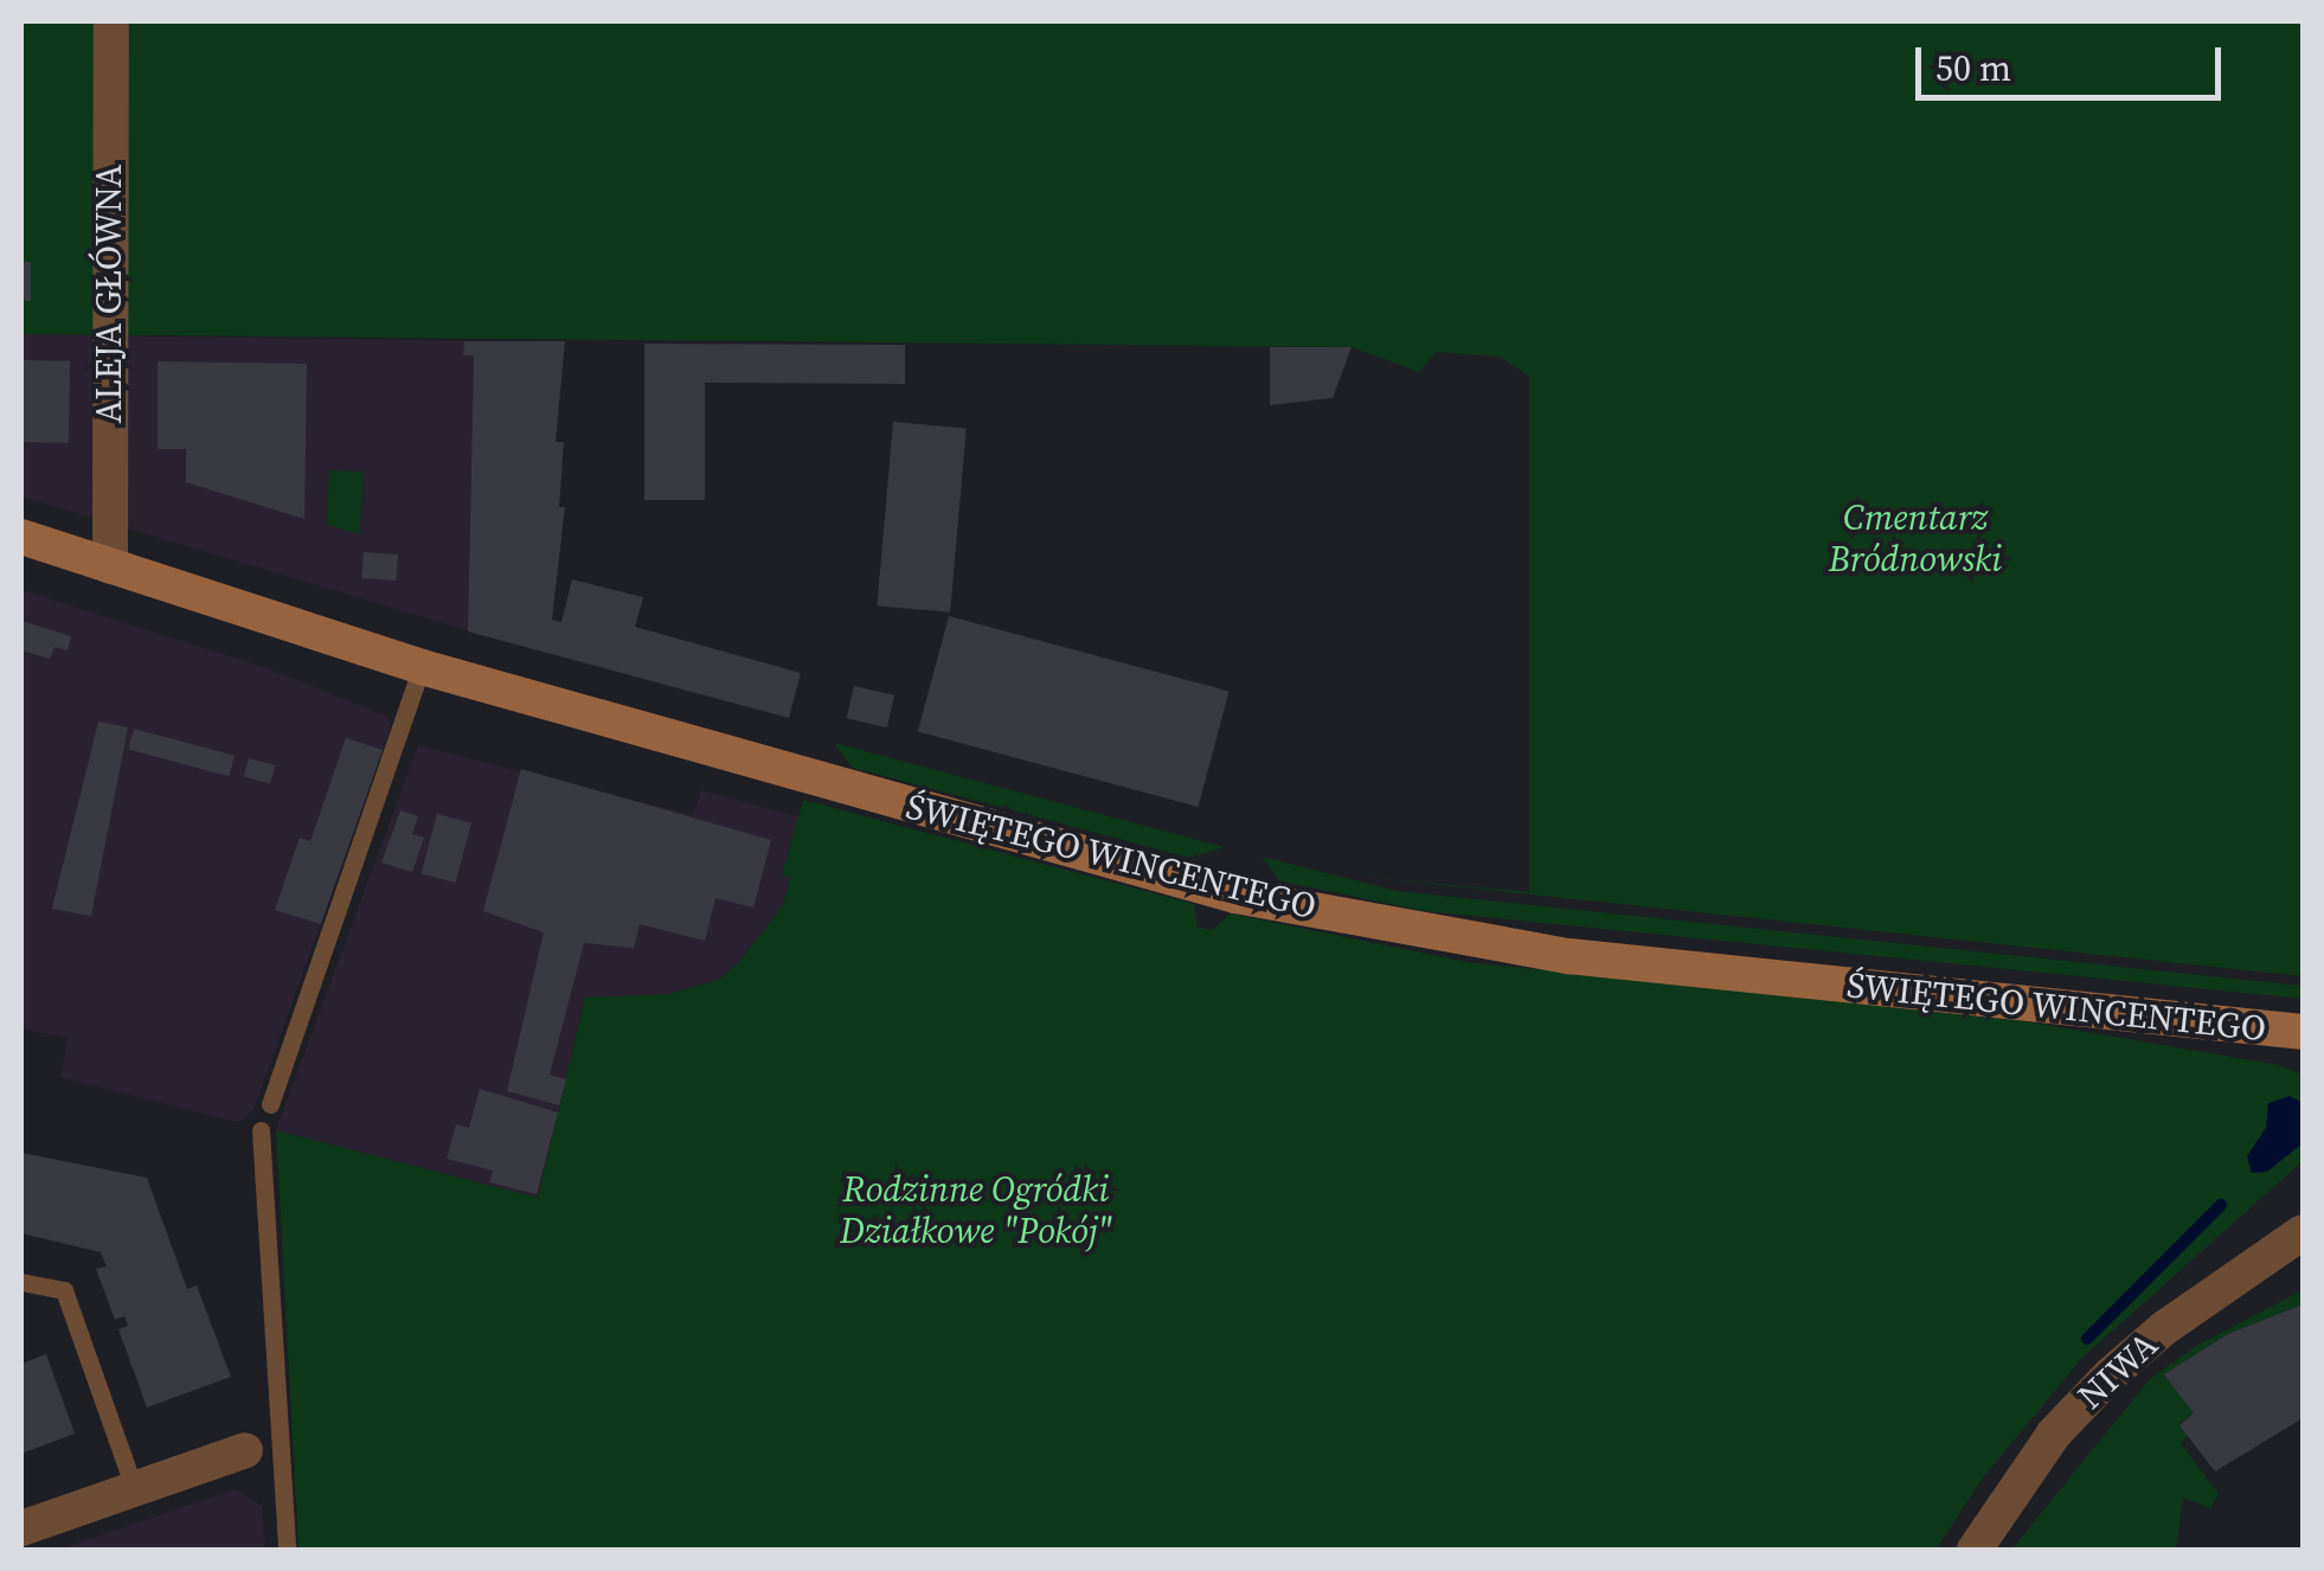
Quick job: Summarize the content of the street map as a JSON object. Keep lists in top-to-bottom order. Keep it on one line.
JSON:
{"streets":{"street":["ALEJA GŁÓWNA","ŚWIĘTEGO WINCENTEGO","NIWA"]},"crossings":[["ALEJA GŁÓWNA","ŚWIĘTEGO WINCENTEGO"]],"parks":["Cmentarz Bródnowski","Rodzinne Ogródki Działkowe \"Pokój\""],"scale_bar":"50 m"}
